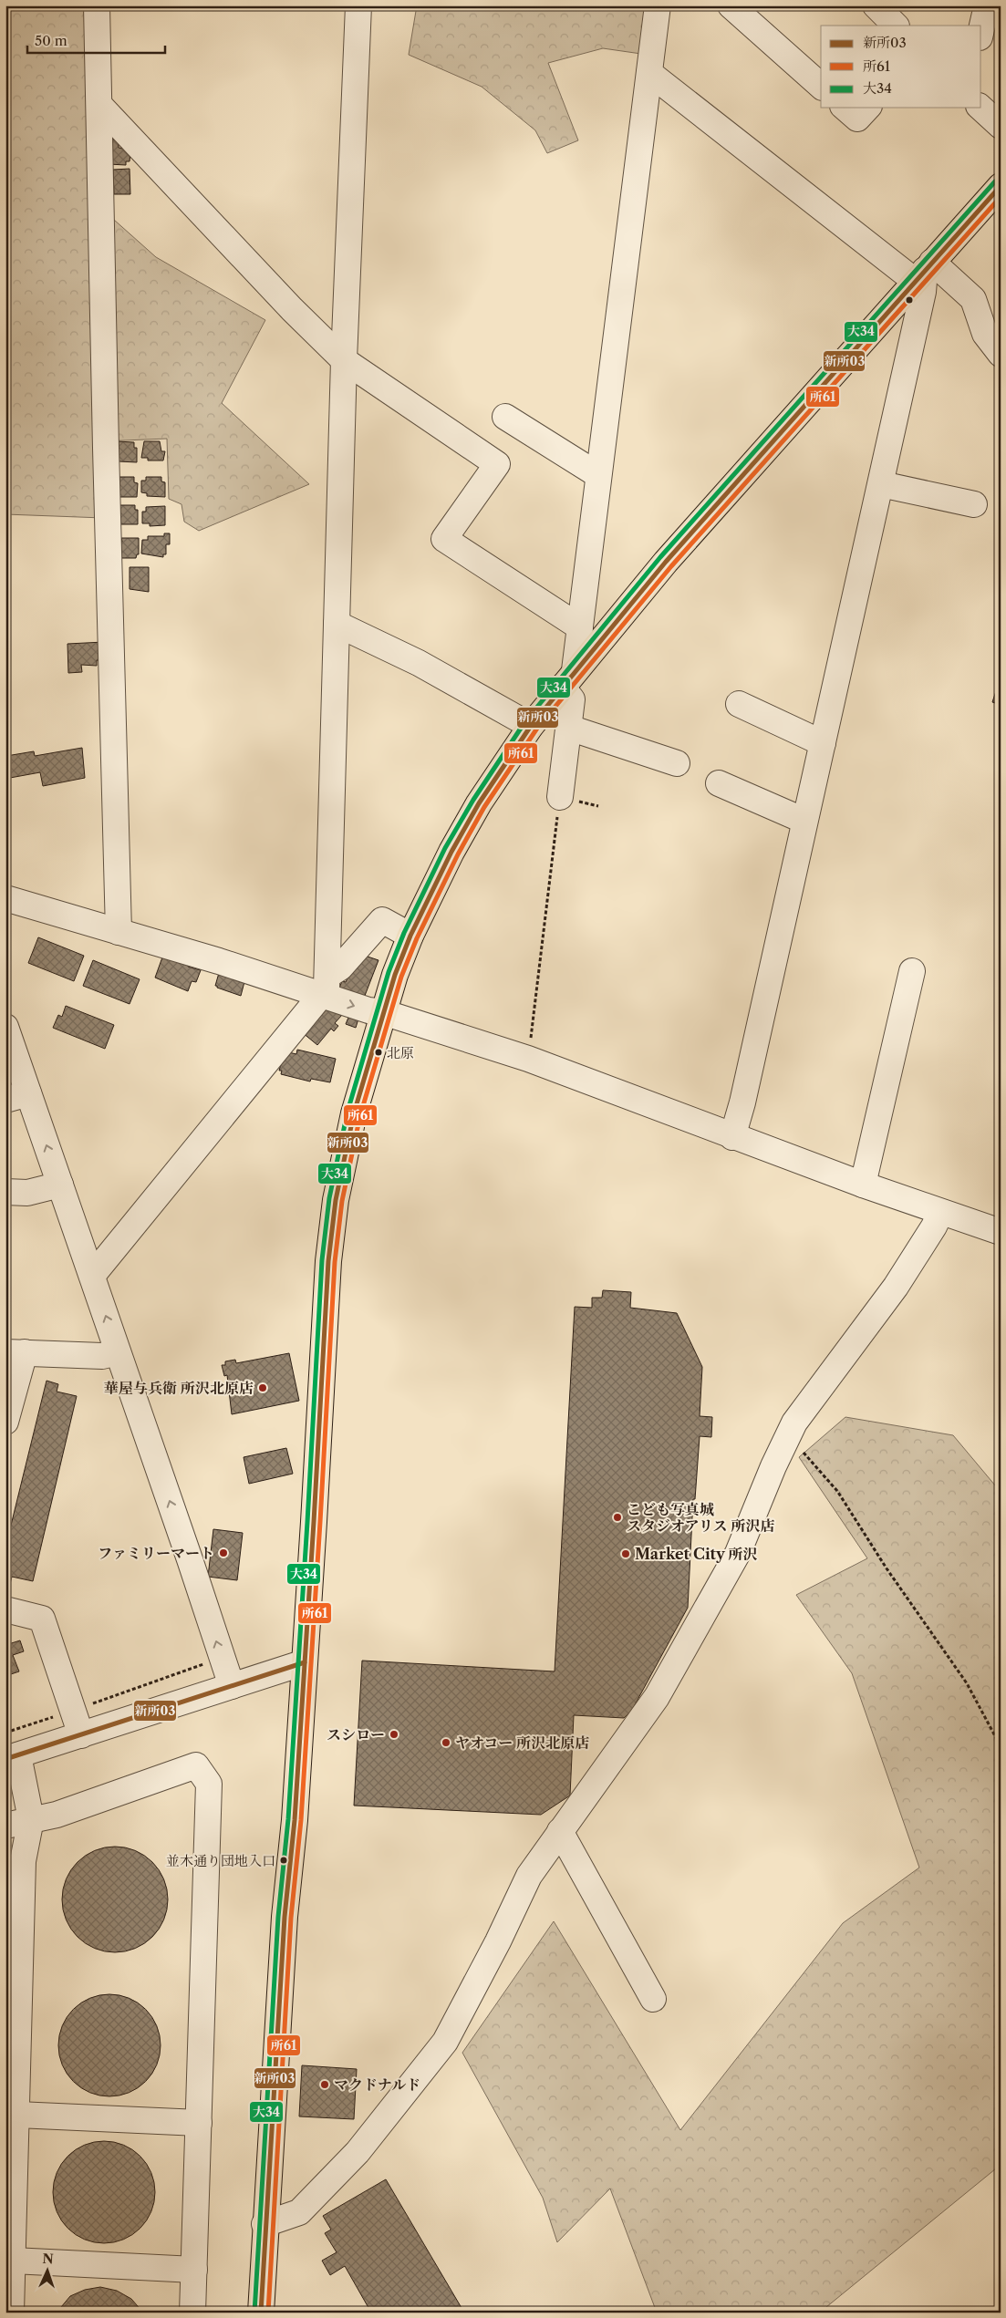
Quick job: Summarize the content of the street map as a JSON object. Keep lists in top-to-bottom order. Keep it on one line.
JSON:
{"places":["北原","華屋与兵衛 所沢北原店","こども写真城 スタジオアリス 所沢店","ファミリーマート","Market City 所沢","スシロー","ヤオコー 所沢北原店","並木通り団地入口","マクドナルド"],"lines":["transit line 大34","transit line 新所03","transit line 所61"],"legend":["新所03","所61","大34"],"scale_bar":"50 m","north":"top"}
